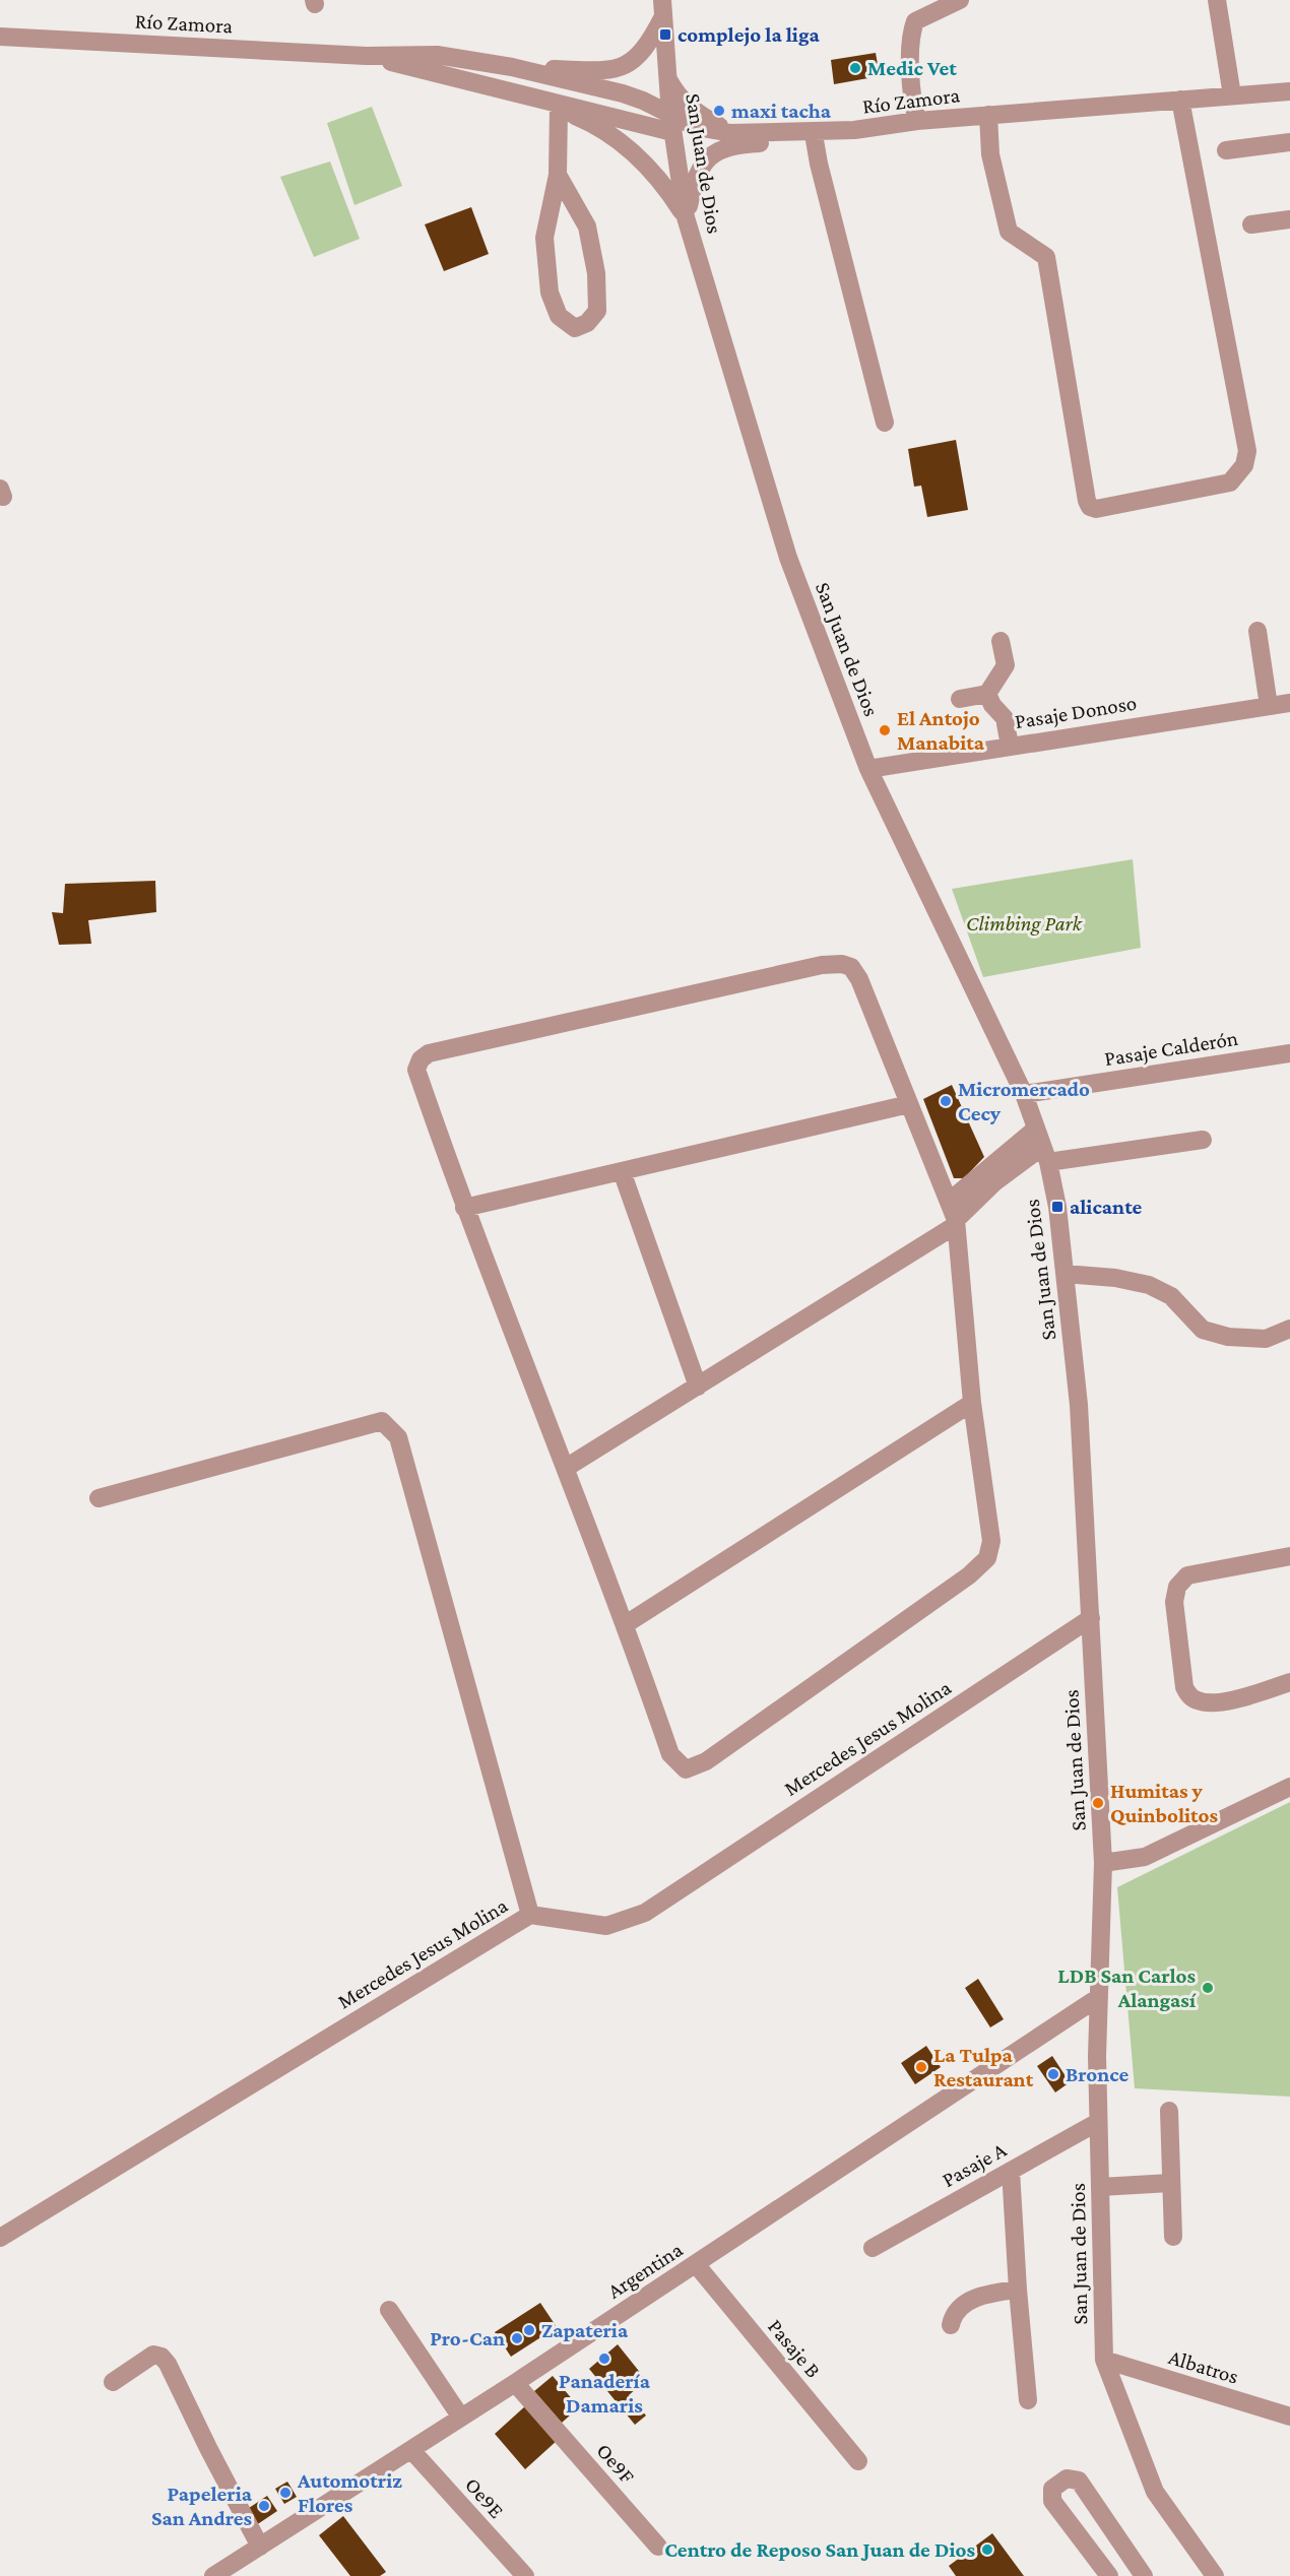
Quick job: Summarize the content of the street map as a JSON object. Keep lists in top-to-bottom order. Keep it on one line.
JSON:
{"streets":{"street":["Río Zamora","San Juan de Dios","Pasaje Donoso","Pasaje Calderón","Mercedes Jesus Molina","Pasaje A","Argentina","Pasaje B","Albatros","Oe9F","Oe9E"]},"crossings":[["Río Zamora","San Juan de Dios"],["San Juan de Dios","Pasaje Donoso"],["San Juan de Dios","Pasaje Calderón"],["San Juan de Dios","Mercedes Jesus Molina"],["San Juan de Dios","Pasaje A"],["San Juan de Dios","Argentina"],["San Juan de Dios","Albatros"],["Argentina","Pasaje B"],["Argentina","Oe9F"],["Argentina","Oe9E"]],"parks":["Climbing Park"],"places":{"transit":["complejo la liga","alicante"],"other":["Medic Vet","maxi tacha","El Antojo Manabita","Micromercado Cecy","Humitas y Quinbolitos","LDB San Carlos Alangasí","La Tulpa Restaurant","Bronce","Zapateria","Pro-Can","Panadería Damaris","Automotriz Flores","Papeleria San Andres","Centro de Reposo San Juan de Dios"]}}
